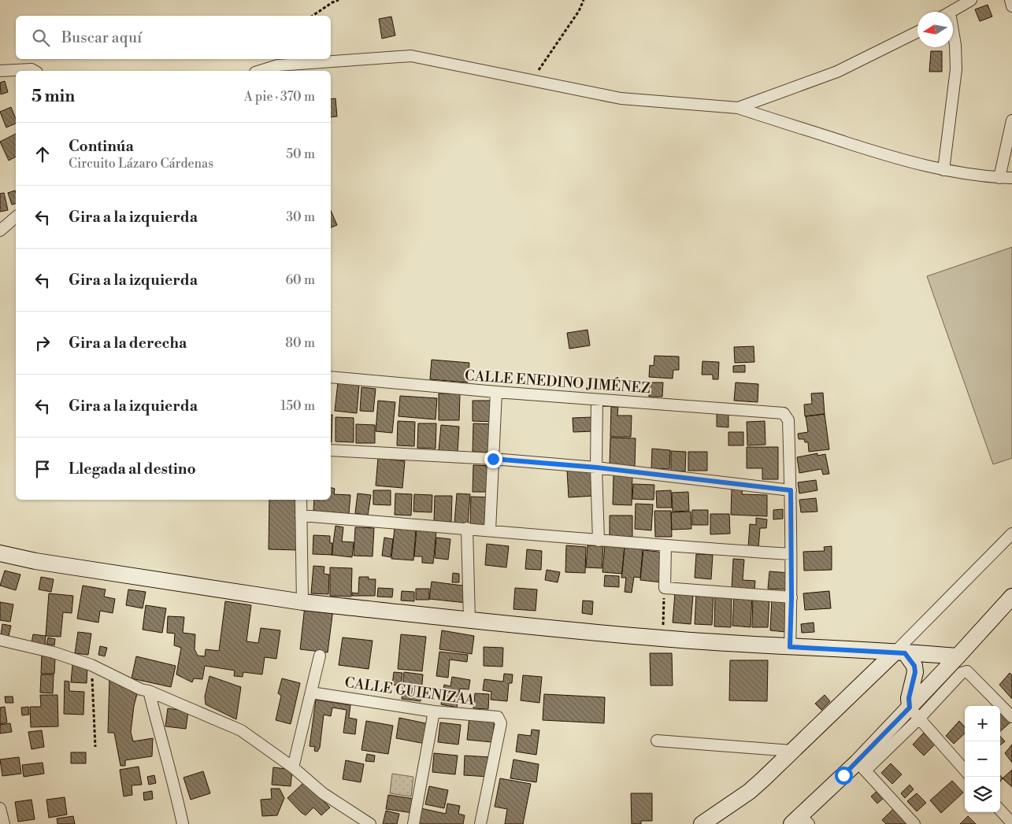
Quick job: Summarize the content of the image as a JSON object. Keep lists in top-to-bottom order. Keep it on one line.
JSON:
{"streets":{"street":["CALLE ENEDINO JIMÉNEZ","CALLE GUIENIZAA"]},"north":"left","page":{"search":"Buscar aquí","heading":["5 min","A pie · 370 m"],"list":[["Continúa","Circuito Lázaro Cárdenas","50 m"],["Gira a la izquierda","30 m"],["Gira a la izquierda","60 m"],["Gira a la derecha","80 m"],["Gira a la izquierda","150 m"],"Llegada al destino"],"map_buttons":["+","−"]}}
